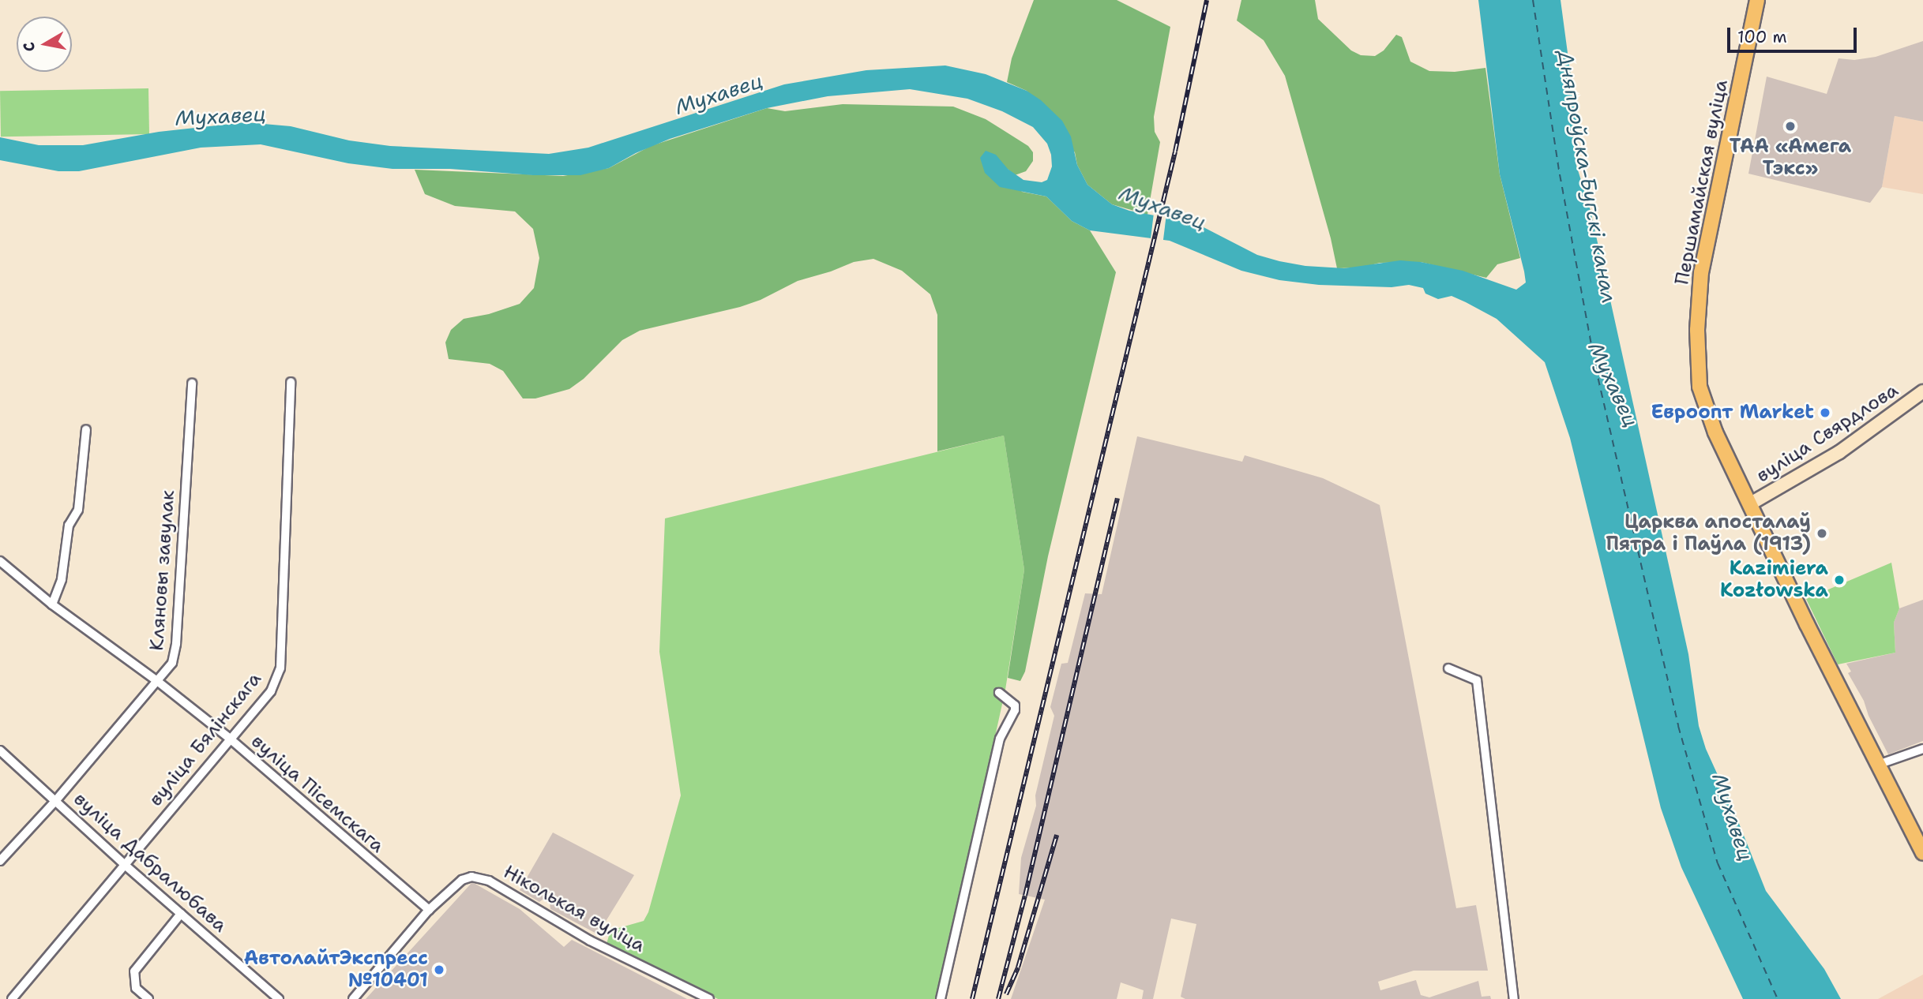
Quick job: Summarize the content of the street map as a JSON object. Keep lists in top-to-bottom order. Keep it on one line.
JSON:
{"streets":{"main road":["Першамайская вуліца","вуліца Свярдлова"],"street":["Кляновы завулак","вуліца Бялінскага","вуліца Пісемскага","вуліца Дабралюбава","Ніколькая вуліца"]},"crossings":[["Першамайская вуліца","вуліца Свярдлова"],["Кляновы завулак","вуліца Пісемскага"],["Кляновы завулак","вуліца Дабралюбава"],["вуліца Бялінскага","вуліца Пісемскага"],["вуліца Бялінскага","вуліца Дабралюбава"],["вуліца Пісемскага","Ніколькая вуліца"]],"water":["Мухавец","Дняпроўска-Бугскі канал"],"places":["ТАА «Амега Тэкс»","Евроопт Market","Царква апосталаў Пятра і Паўла (1913)","Kazimiera Kozłowska","АвтолайтЭкспресс №10401"],"scale_bar":"100 m","north":"left"}
